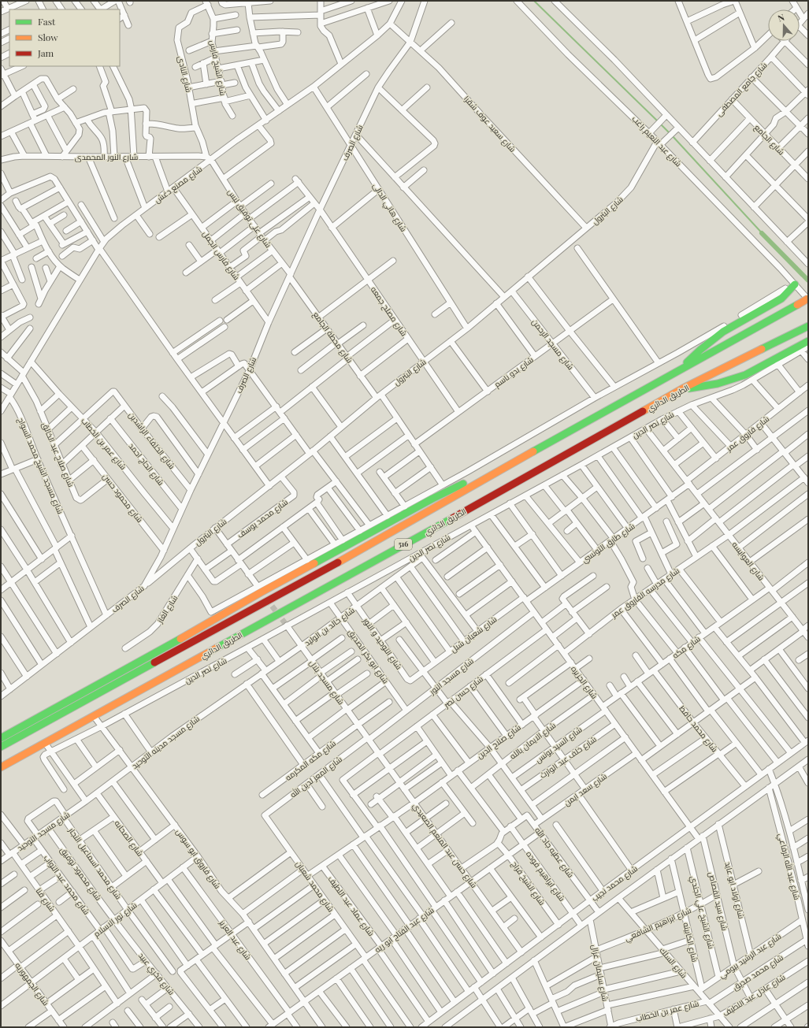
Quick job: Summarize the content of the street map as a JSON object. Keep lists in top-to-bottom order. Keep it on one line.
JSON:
{"streets":{"highway":["الطريق الدائري","516"],"street":["شارع الشيخ فارس","شارع النادى","شارع جامع المصطفى","شارع سعيد عوف شقرا","شارع الجامع","شارع عبد النعيم راغب","شارع الصرف","شارع النور المحمدى","شارع مصنع دغش","شارع هاني الدالى","شارع البترول","شارع على توفيق لبس","شارع فارس الجمل","شارع مصلح جمعه","شارع محطة الجامع","شارع مسجد الرحمن","شارع بدو ناسم","شارع نصر الدين","شارع فاروق عمر","شارع الخلفاء الراشدين","شارع عمر بن الخطاب","شارع صلاح عبد الخالق","شارع الحاج احمد","شارع مسجد الشيخ محمد السواح","شارع محمود حسن","شارع محمد يوسف","شارع طارق التونسي","شارع العوايسه","شارع مدرسه الفاروق عمر","شارع الغاز","شارع خالد بن الوليد","شارع شعبان شبل","شارع التوحيد و النور","شارع مكه","شارع ابو بكر الصديق","شارع مسجد النور","شارع مسجد بلال","شارع الجزيره","شارع حسن نصر","شارع محمد حافظ","شارع الايمان بالله","شارع صلاح الدين","شارع مسجد مدينه التوحيد","شارع السيد يونس","شارع خلف عبد الوارث","شارع مكه المكرمه","شارع المعز لدين الله","شارع سعد ايمن","شارع مسجد التوحيد","شارع الصحابه","شارع حسن عبد المنعم الصعيدي","شارع عطيه جاد الله","شارع فاروق ابو سوس","شارع محمد اسماعيل النجار","شارع عبد الله الرفاعي","شارع محمود توفيق","شارع ابراهيم فوده","شارع الشيخ فراج","شارع محمد نجيب","شارع محمد عبد التواب","شارع محمد شعبان","شارع اولاد ابو عايد","شارع قنا","شارع سيد القصاص","شارع عماد عبد اللطيف","شارع الشيخ علي الجندي","شارع نور الاسلام","شارع ابراهيم الشافعي","شارع عبد الفتاح ابو ريه","شارع عبد العزيز","شارع الكابينه","شارع عبد الرشيد بيومي","شارع السلك","شارع محمد صديق","شارع سليمان غزال","شارع فخري عبيد","شارع الجمهوريه","شارع عادل عبد اللطيف"]},"crossings":[["شارع الشيخ فارس","شارع النادى"],["شارع النادى","شارع النور المحمدى"],["شارع النادى","شارع مصنع دغش"],["شارع النادى","شارع على توفيق لبس"],["شارع جامع المصطفى","شارع الجامع"],["شارع سعيد عوف شقرا","شارع الصرف"],["شارع سعيد عوف شقرا","شارع مصنع دغش"],["شارع سعيد عوف شقرا","شارع البترول"],["شارع عبد النعيم راغب","شارع البترول"],["شارع عبد النعيم راغب","516"],["شارع الصرف","شارع هاني الدالى"],["شارع الصرف","شارع البترول"],["شارع الصرف","شارع على توفيق لبس"],["شارع الصرف","شارع فارس الجمل"],["شارع الصرف","شارع مصلح جمعه"],["شارع الصرف","شارع محطة الجامع"],["شارع الصرف","شارع الخلفاء الراشدين"],["شارع الصرف","شارع عمر بن الخطاب"],["شارع الصرف","شارع الحاج احمد"],["شارع الصرف","شارع مسجد الشيخ محمد السواح"],["شارع الصرف","شارع محمود حسن"],["شارع النور المحمدى","شارع مصنع دغش"],["شارع النور المحمدى","شارع على توفيق لبس"],["شارع مصنع دغش","شارع هاني الدالى"],["شارع مصنع دغش","شارع على توفيق لبس"],["شارع مصنع دغش","شارع فارس الجمل"],["شارع مصنع دغش","شارع عمر بن الخطاب"],["شارع مصنع دغش","شارع صلاح عبد الخالق"],["شارع مصنع دغش","شارع مسجد الشيخ محمد السواح"],["شارع هاني الدالى","شارع البترول"],["شارع البترول","شارع مصلح جمعه"],["شارع البترول","شارع محطة الجامع"],["شارع البترول","شارع مسجد الرحمن"],["شارع البترول","شارع محمد يوسف"],["شارع على توفيق لبس","شارع مصلح جمعه"],["شارع على توفيق لبس","شارع محطة الجامع"],["شارع مصلح جمعه","شارع بدو ناسم"],["شارع محطة الجامع","شارع بدو ناسم"],["شارع مسجد الرحمن","شارع بدو ناسم"],["الطريق الدائري","شارع فاروق ابو سوس"],["شارع نصر الدين","شارع العوايسه"],["شارع نصر الدين","شارع خالد بن الوليد"],["شارع نصر الدين","شارع التوحيد و النور"],["شارع نصر الدين","شارع ابو بكر الصديق"],["شارع نصر الدين","شارع مسجد بلال"],["شارع نصر الدين","شارع الجزيره"],["شارع نصر الدين","شارع فاروق ابو سوس"],["شارع فاروق عمر","شارع طارق التونسي"],["شارع فاروق عمر","شارع العوايسه"],["شارع الخلفاء الراشدين","شارع عمر بن الخطاب"],["شارع عمر بن الخطاب","شارع السلك"],["شارع عمر بن الخطاب","شارع محمد صديق"],["شارع عمر بن الخطاب","شارع سليمان غزال"],["شارع صلاح عبد الخالق","شارع محمود حسن"],["شارع طارق التونسي","شارع العوايسه"],["شارع طارق التونسي","شارع شعبان شبل"],["شارع طارق التونسي","شارع الجزيره"],["شارع العوايسه","شارع مدرسه الفاروق عمر"],["شارع العوايسه","شارع مكه"],["شارع مدرسه الفاروق عمر","شارع الجزيره"],["شارع خالد بن الوليد","شارع التوحيد و النور"],["شارع خالد بن الوليد","شارع ابو بكر الصديق"],["شارع خالد بن الوليد","شارع مسجد بلال"],["شارع خالد بن الوليد","شارع مسجد مدينه التوحيد"],["شارع شعبان شبل","شارع التوحيد و النور"],["شارع شعبان شبل","شارع الجزيره"],["شارع مكه","شارع الجزيره"],["شارع مكه","شارع محمد حافظ"],["شارع مكه","شارع السيد يونس"],["شارع ابو بكر الصديق","شارع مسجد النور"],["شارع مسجد النور","شارع مسجد بلال"],["شارع مسجد النور","شارع الجزيره"],["شارع مسجد النور","شارع المعز لدين الله"],["شارع مسجد النور","شارع حسن عبد المنعم الصعيدي"],["شارع مسجد بلال","شارع مكه المكرمه"],["شارع مسجد بلال","شارع المعز لدين الله"],["شارع مسجد بلال","شارع حسن عبد المنعم الصعيدي"],["شارع الجزيره","شارع حسن نصر"],["شارع الجزيره","شارع الايمان بالله"],["شارع الجزيره","شارع صلاح الدين"],["شارع الجزيره","شارع السيد يونس"],["شارع الجزيره","شارع خلف عبد الوارث"],["شارع الجزيره","شارع سعد ايمن"],["شارع الجزيره","شارع محمد نجيب"],["شارع الجزيره","شارع سيد القصاص"],["شارع حسن نصر","شارع حسن عبد المنعم الصعيدي"],["شارع محمد حافظ","شارع محمد نجيب"],["شارع صلاح الدين","شارع حسن عبد المنعم الصعيدي"],["شارع صلاح الدين","شارع محمد شعبان"],["شارع صلاح الدين","شارع عماد عبد اللطيف"],["شارع مسجد مدينه التوحيد","شارع مسجد التوحيد"],["شارع مسجد مدينه التوحيد","شارع الصحابه"],["شارع مسجد مدينه التوحيد","شارع فاروق ابو سوس"],["شارع المعز لدين الله","شارع حسن عبد المنعم الصعيدي"],["شارع المعز لدين الله","شارع محمد شعبان"],["شارع سعد ايمن","شارع عطيه جاد الله"],["شارع مسجد التوحيد","شارع محمد اسماعيل النجار"],["شارع مسجد التوحيد","شارع محمود توفيق"],["شارع مسجد التوحيد","شارع محمد عبد التواب"],["شارع مسجد التوحيد","شارع قنا"],["شارع الصحابه","شارع نور الاسلام"],["شارع حسن عبد المنعم الصعيدي","شارع محمد نجيب"],["شارع حسن عبد المنعم الصعيدي","شارع عبد الفتاح ابو ريه"],["شارع عطيه جاد الله","شارع محمد نجيب"],["شارع عطيه جاد الله","شارع عبد الفتاح ابو ريه"],["شارع فاروق ابو سوس","شارع نور الاسلام"],["شارع فاروق ابو سوس","شارع عبد الفتاح ابو ريه"],["شارع محمد اسماعيل النجار","شارع محمد عبد التواب"],["شارع محمد اسماعيل النجار","شارع نور الاسلام"],["شارع عبد الله الرفاعي","شارع محمد نجيب"],["شارع عبد الله الرفاعي","شارع عبد الرشيد بيومي"],["شارع عبد الله الرفاعي","شارع محمد صديق"],["شارع محمود توفيق","شارع نور الاسلام"],["شارع محمود توفيق","شارع فخري عبيد"],["شارع ابراهيم فوده","شارع محمد نجيب"],["شارع ابراهيم فوده","شارع عبد الفتاح ابو ريه"],["شارع الشيخ فراج","شارع محمد نجيب"],["شارع الشيخ فراج","شارع عبد الفتاح ابو ريه"],["شارع محمد نجيب","شارع اولاد ابو عايد"],["شارع محمد نجيب","شارع سيد القصاص"],["شارع محمد نجيب","شارع عماد عبد اللطيف"],["شارع محمد نجيب","شارع الشيخ علي الجندي"],["شارع محمد نجيب","شارع الكابينه"],["شارع محمد نجيب","شارع السلك"],["شارع محمد نجيب","شارع سليمان غزال"],["شارع محمد عبد التواب","شارع نور الاسلام"],["شارع محمد عبد التواب","شارع فخري عبيد"],["شارع محمد شعبان","شارع عبد الفتاح ابو ريه"],["شارع اولاد ابو عايد","شارع عبد الرشيد بيومي"],["شارع قنا","شارع نور الاسلام"],["شارع سيد القصاص","شارع ابراهيم الشافعي"],["شارع سيد القصاص","شارع عبد الرشيد بيومي"],["شارع سيد القصاص","شارع محمد صديق"],["شارع سيد القصاص","شارع عادل عبد اللطيف"],["شارع عماد عبد اللطيف","شارع عبد الفتاح ابو ريه"],["شارع الشيخ علي الجندي","شارع ابراهيم الشافعي"],["شارع الشيخ علي الجندي","شارع عبد الرشيد بيومي"],["شارع نور الاسلام","شارع عبد العزيز"],["شارع نور الاسلام","شارع فخري عبيد"],["شارع نور الاسلام","شارع الجمهوريه"],["شارع ابراهيم الشافعي","شارع الكابينه"],["شارع ابراهيم الشافعي","شارع السلك"],["شارع ابراهيم الشافعي","شارع سليمان غزال"],["شارع عبد الفتاح ابو ريه","شارع عبد العزيز"],["شارع الكابينه","شارع عبد الرشيد بيومي"],["شارع الكابينه","شارع السلك"],["شارع عبد الرشيد بيومي","شارع السلك"],["شارع السلك","شارع محمد صديق"],["شارع السلك","شارع عادل عبد اللطيف"]],"legend":["Fast","Slow","Jam"],"north":"top"}
